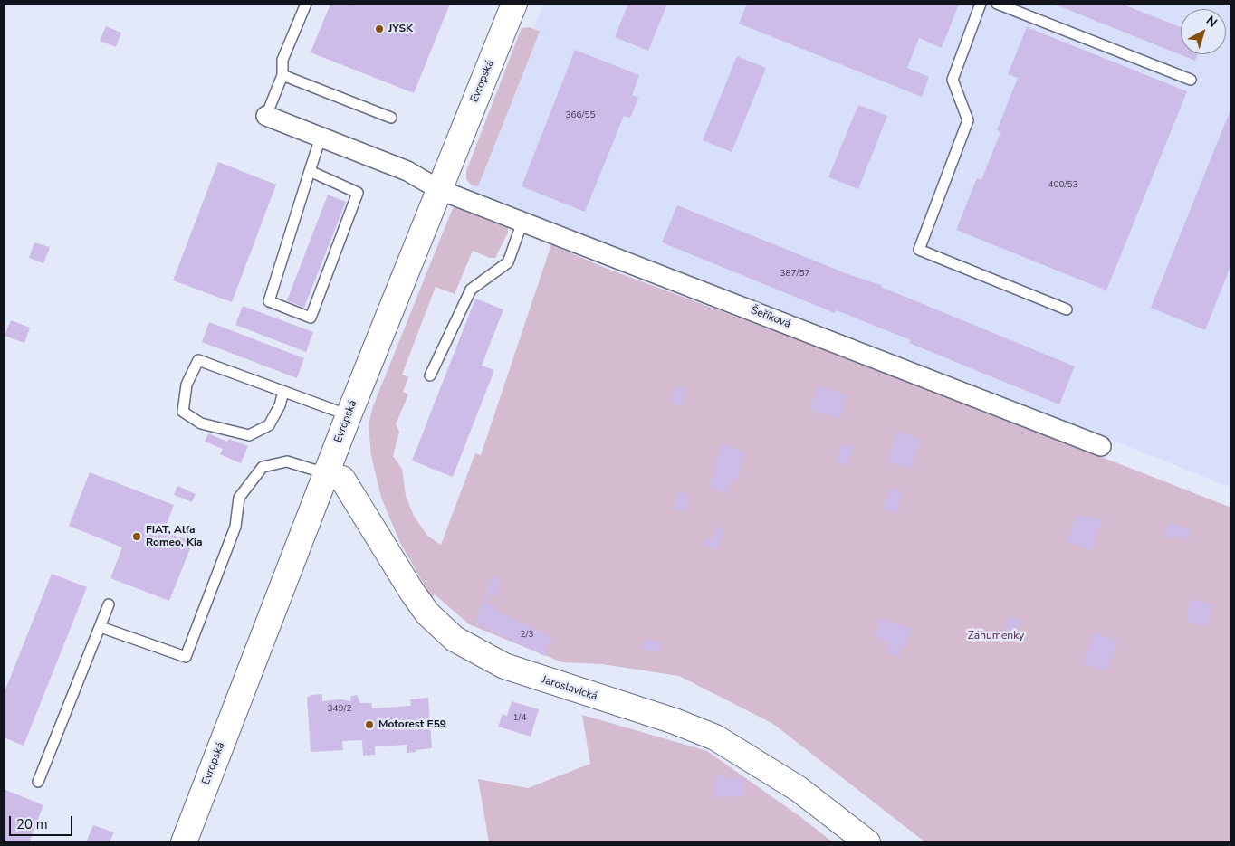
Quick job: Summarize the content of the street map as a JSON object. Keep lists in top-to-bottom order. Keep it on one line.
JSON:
{"streets":{"main road":["Evropská","Jaroslavická"],"street":["Šeříková"]},"crossings":[["Evropská","Šeříková"],["Evropská","Jaroslavická"]],"parks":["Záhumenky"],"places":["JYSK","FIAT, Alfa Romeo, Kia","Motorest E59"],"house_numbers":["366/55","400/53","387/57","2/3","349/2","1/4"],"scale_bar":"20 m","north":"top right"}
